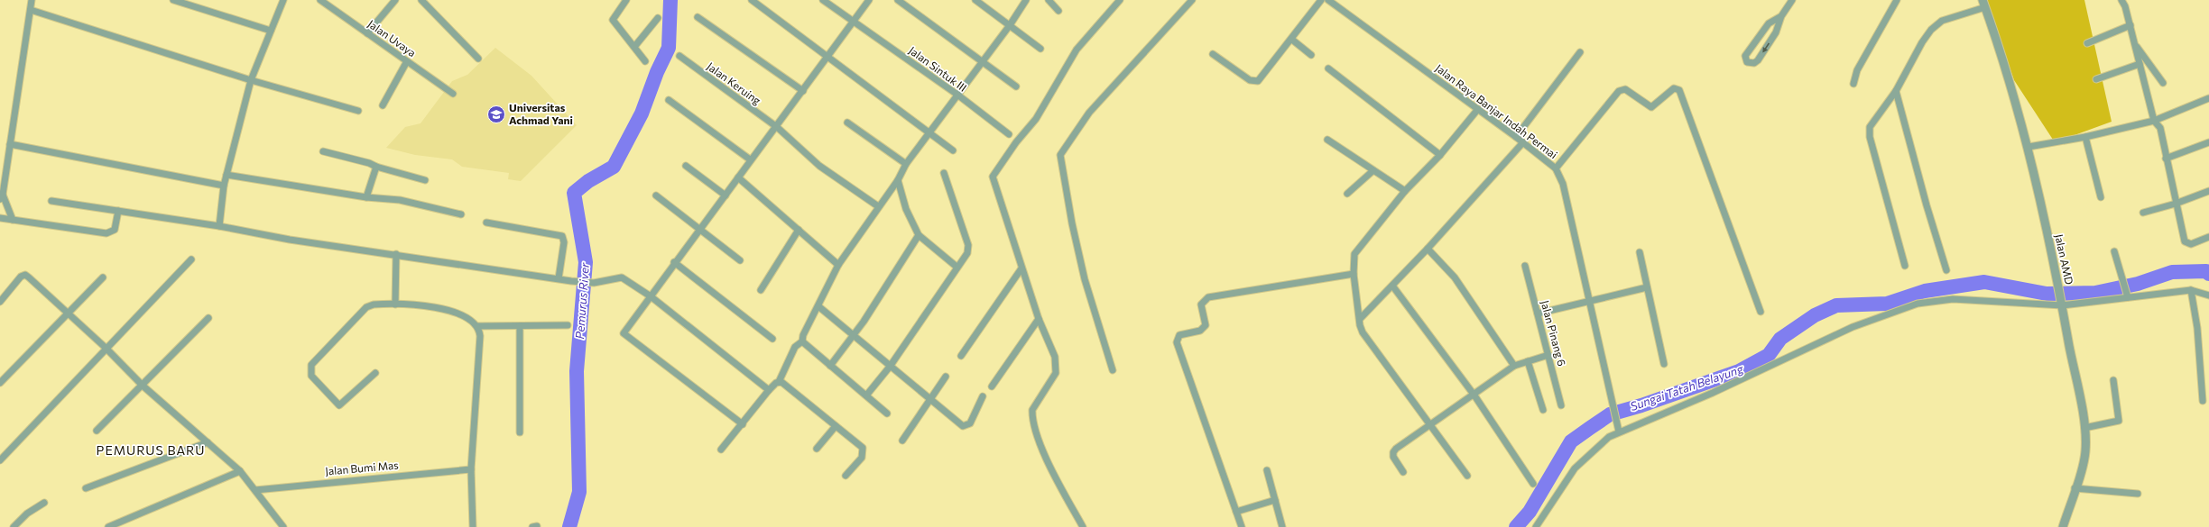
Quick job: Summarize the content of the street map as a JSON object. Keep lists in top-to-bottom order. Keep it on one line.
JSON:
{"streets":{"street":["Jalan Uvaya","Jalan Sintuk III","Jalan Keruing","Jalan Raya Banjar Indah Permai","Jalan AMD","Jalan Pinang 6","Jalan Bumi Mas"]},"districts":["PEMURUS BARU"],"water":["Pemurus River","Sungai Tatah Belayung"],"places":{"school or university":["Universitas Achmad Yani"]}}
